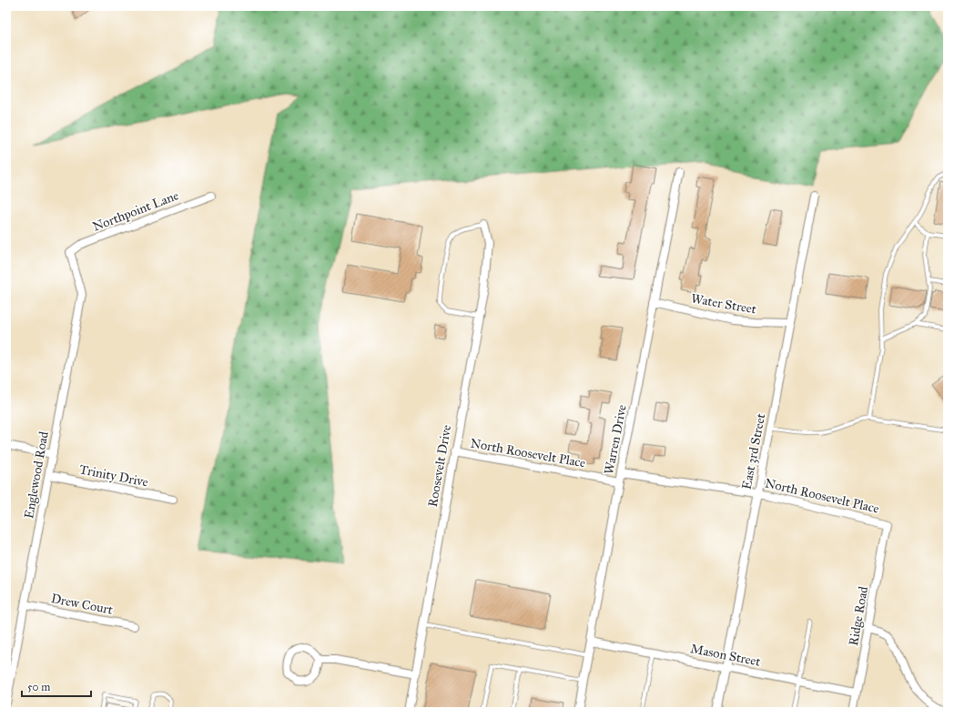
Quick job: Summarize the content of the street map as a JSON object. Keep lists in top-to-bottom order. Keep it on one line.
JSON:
{"streets":{"street":["Northpoint Lane","Water Street","Warren Drive","East 3rd Street","North Roosevelt Place","Roosevelt Drive","Englewood Road","Trinity Drive","Drew Court","Ridge Road","Mason Street"]},"crossings":[["Northpoint Lane","Englewood Road"],["Water Street","Warren Drive"],["Water Street","East 3rd Street"],["Warren Drive","North Roosevelt Place"],["Warren Drive","Mason Street"],["East 3rd Street","North Roosevelt Place"],["East 3rd Street","Mason Street"],["North Roosevelt Place","Roosevelt Drive"],["North Roosevelt Place","Ridge Road"],["Englewood Road","Trinity Drive"],["Englewood Road","Drew Court"],["Ridge Road","Mason Street"]],"scale_bar":"50 m"}
